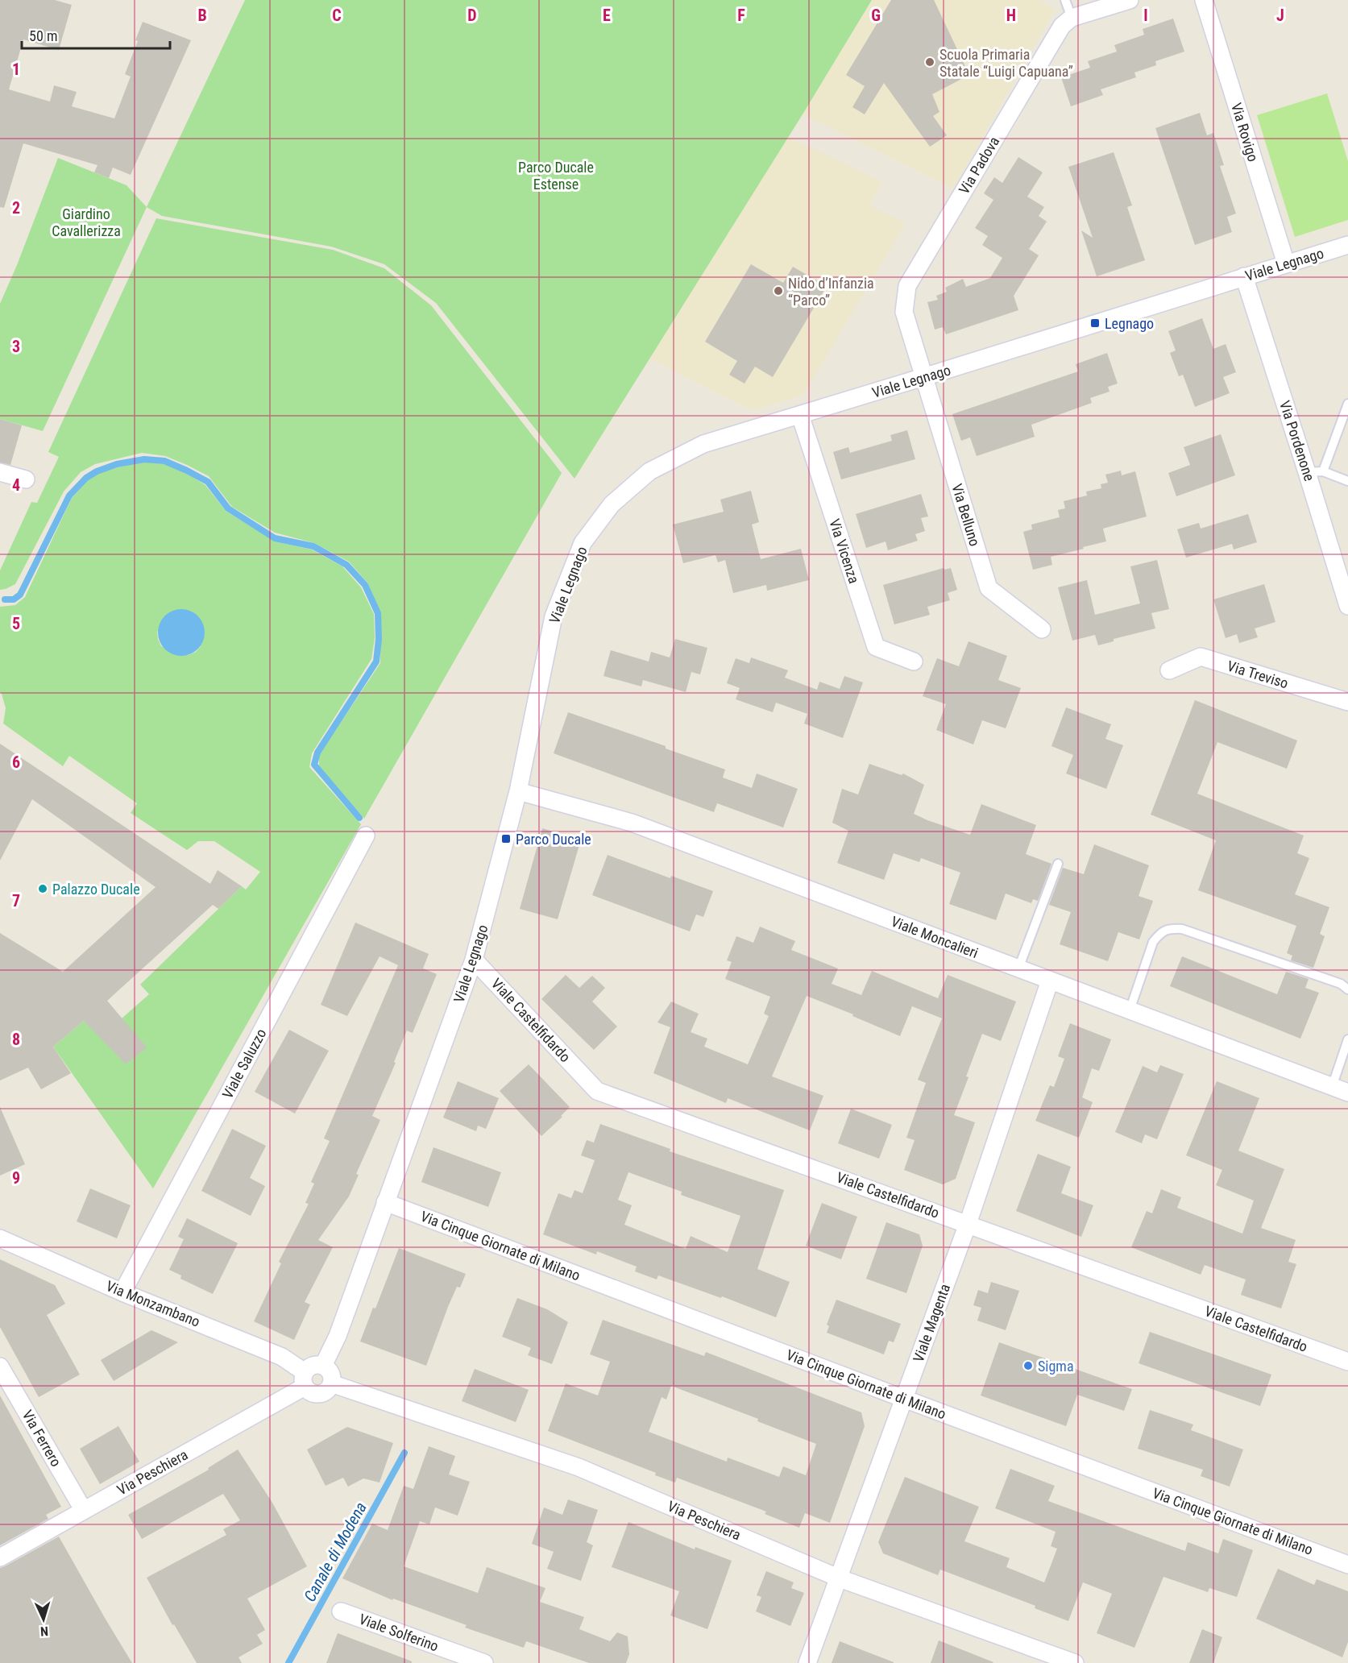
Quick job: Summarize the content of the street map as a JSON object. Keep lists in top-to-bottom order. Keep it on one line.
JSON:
{"streets":{"street":["Via Rovigo","Via Padova","Viale Legnago","Via Pordenone","Via Belluno","Via Vicenza","Via Treviso","Viale Moncalieri","Viale Castelfidardo","Viale Saluzzo","Via Cinque Giornate di Milano","Via Monzambano","Viale Magenta","Via Ferrero","Via Peschiera","Viale Solferino"]},"crossings":[["Via Rovigo","Viale Legnago"],["Via Padova","Viale Legnago"],["Via Padova","Via Belluno"],["Viale Legnago","Via Pordenone"],["Viale Legnago","Via Belluno"],["Viale Legnago","Via Vicenza"],["Viale Legnago","Viale Moncalieri"],["Viale Legnago","Viale Castelfidardo"],["Viale Legnago","Via Cinque Giornate di Milano"],["Viale Legnago","Via Monzambano"],["Viale Legnago","Via Peschiera"],["Viale Moncalieri","Viale Magenta"],["Viale Castelfidardo","Viale Magenta"],["Viale Saluzzo","Via Monzambano"],["Via Cinque Giornate di Milano","Viale Magenta"],["Via Monzambano","Via Peschiera"],["Viale Magenta","Via Peschiera"],["Via Ferrero","Via Peschiera"]],"water":["Canale di Modena"],"parks":["Parco Ducale Estense","Giardino Cavallerizza"],"places":{"other":["Scuola Primaria Statale “Luigi Capuana”","Nido d’Infanzia “Parco”","Palazzo Ducale","Sigma"],"transit":["Legnago","Parco Ducale"]},"scale_bar":"50 m","north":"bottom","grid":{"columns":["B","C","D","E","F","G","H","I","J"],"rows":["1","2","3","4","5","6","7","8","9"]}}
